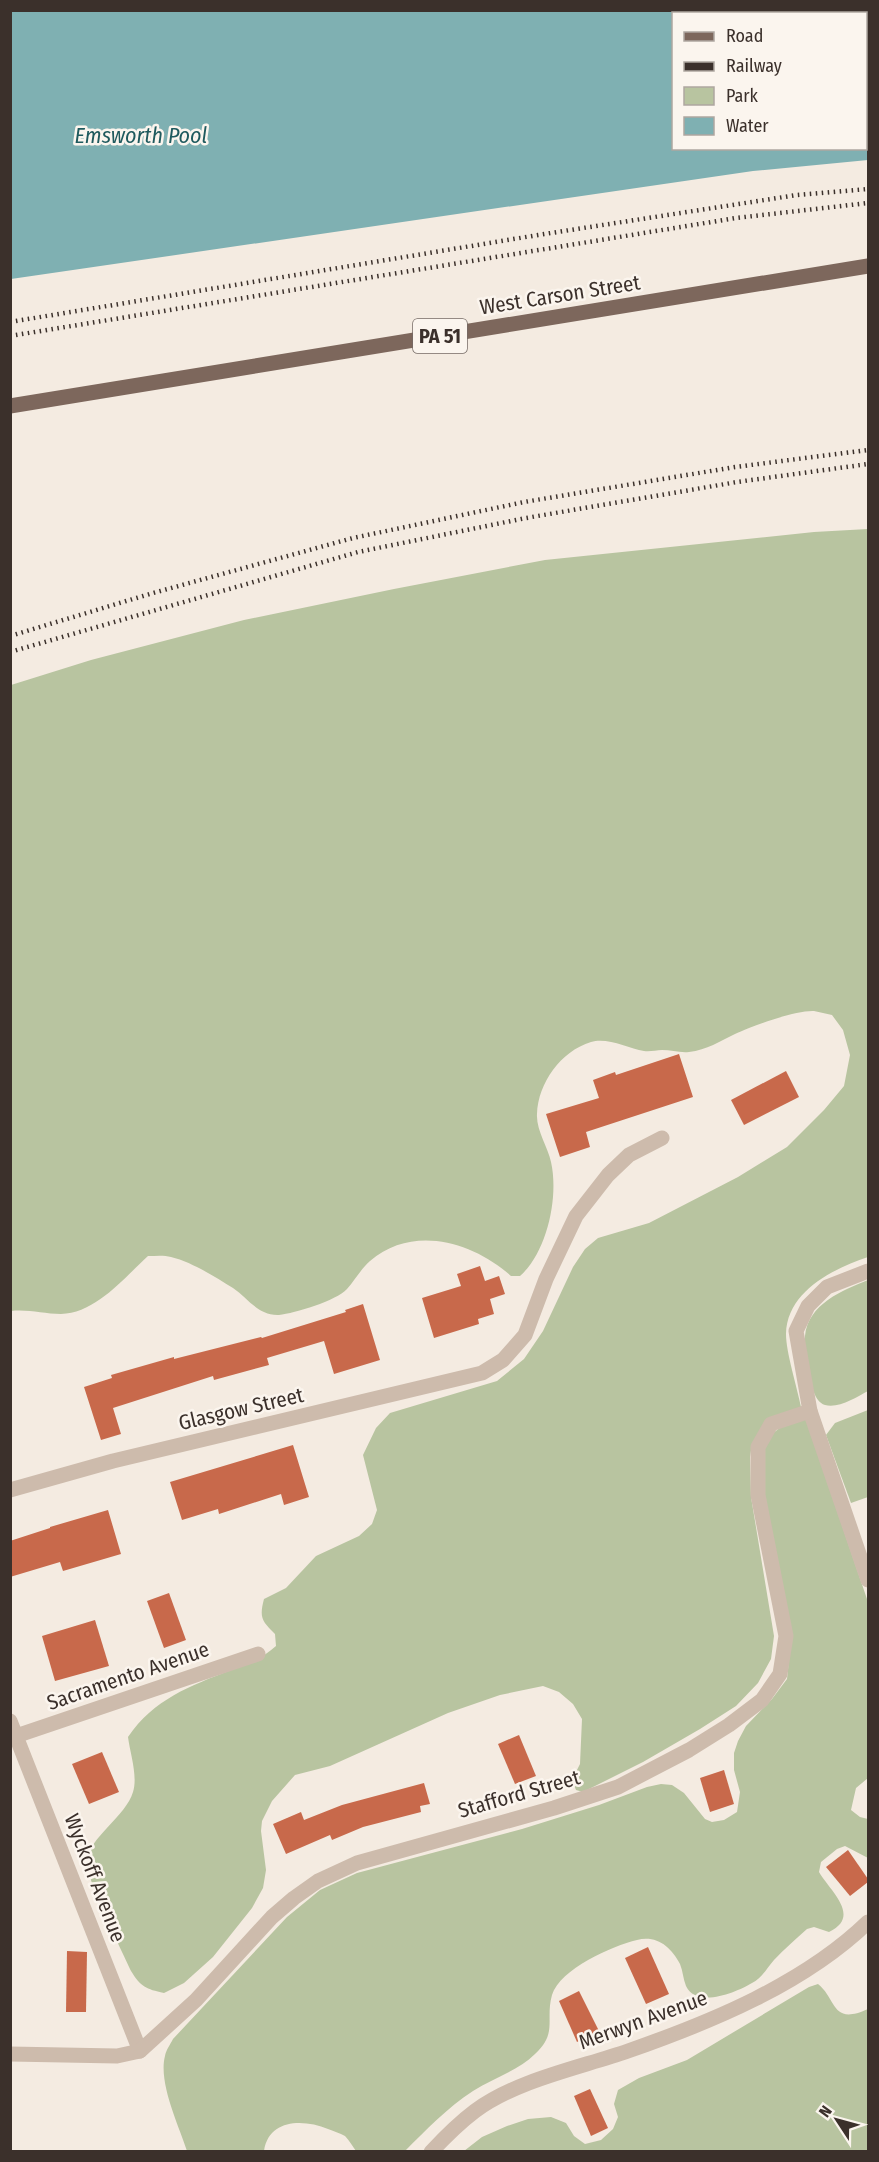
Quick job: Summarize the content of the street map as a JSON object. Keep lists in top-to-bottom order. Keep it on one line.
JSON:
{"streets":{"main road":["West Carson Street","PA 51"],"street":["Glasgow Street","Sacramento Avenue","Stafford Street","Wyckoff Avenue","Merwyn Avenue"]},"crossings":[["Sacramento Avenue","Wyckoff Avenue"],["Stafford Street","Wyckoff Avenue"]],"water":["Emsworth Pool"],"legend":["Road","Railway","Park","Water"],"north":"top left"}
